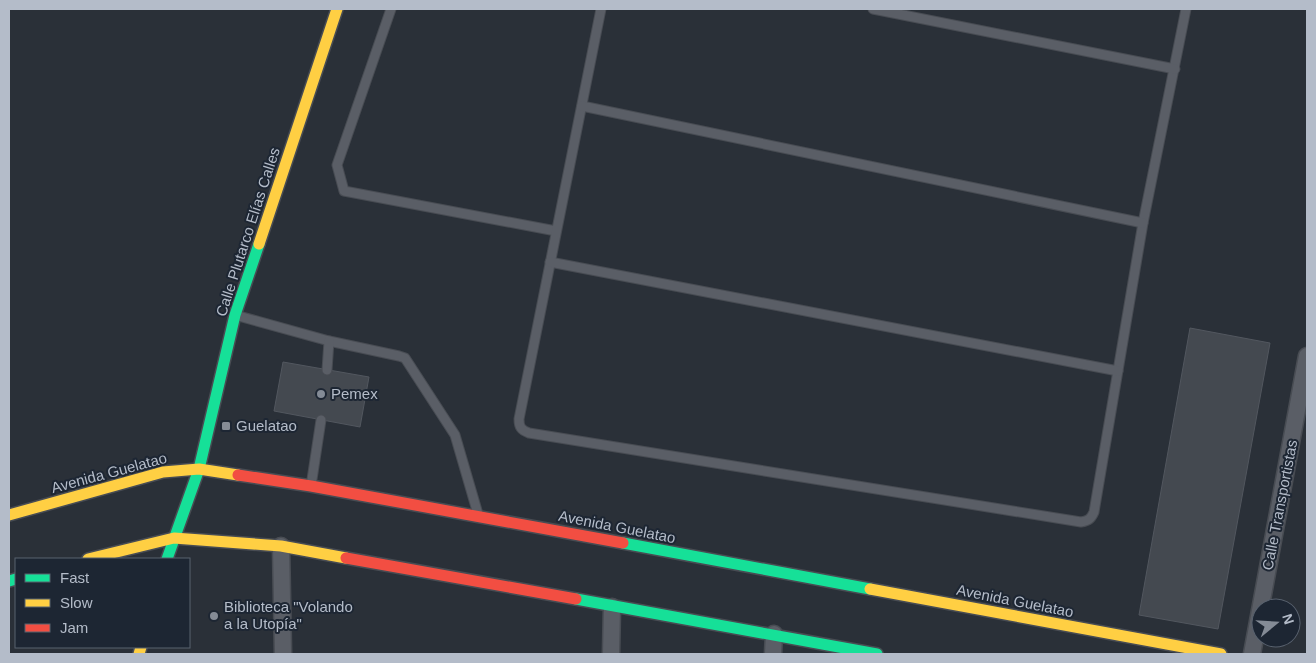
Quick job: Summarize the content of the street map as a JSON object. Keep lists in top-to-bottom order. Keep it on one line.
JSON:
{"streets":{"main road":["Calle Plutarco Elías Calles","Avenida Guelatao"],"street":["Calle Transportistas"]},"crossings":[["Calle Plutarco Elías Calles","Avenida Guelatao"]],"places":{"other":["Pemex","Biblioteca \"Volando a la Utopía\""],"transit":["Guelatao"]},"legend":["Fast","Slow","Jam"],"north":"right"}
